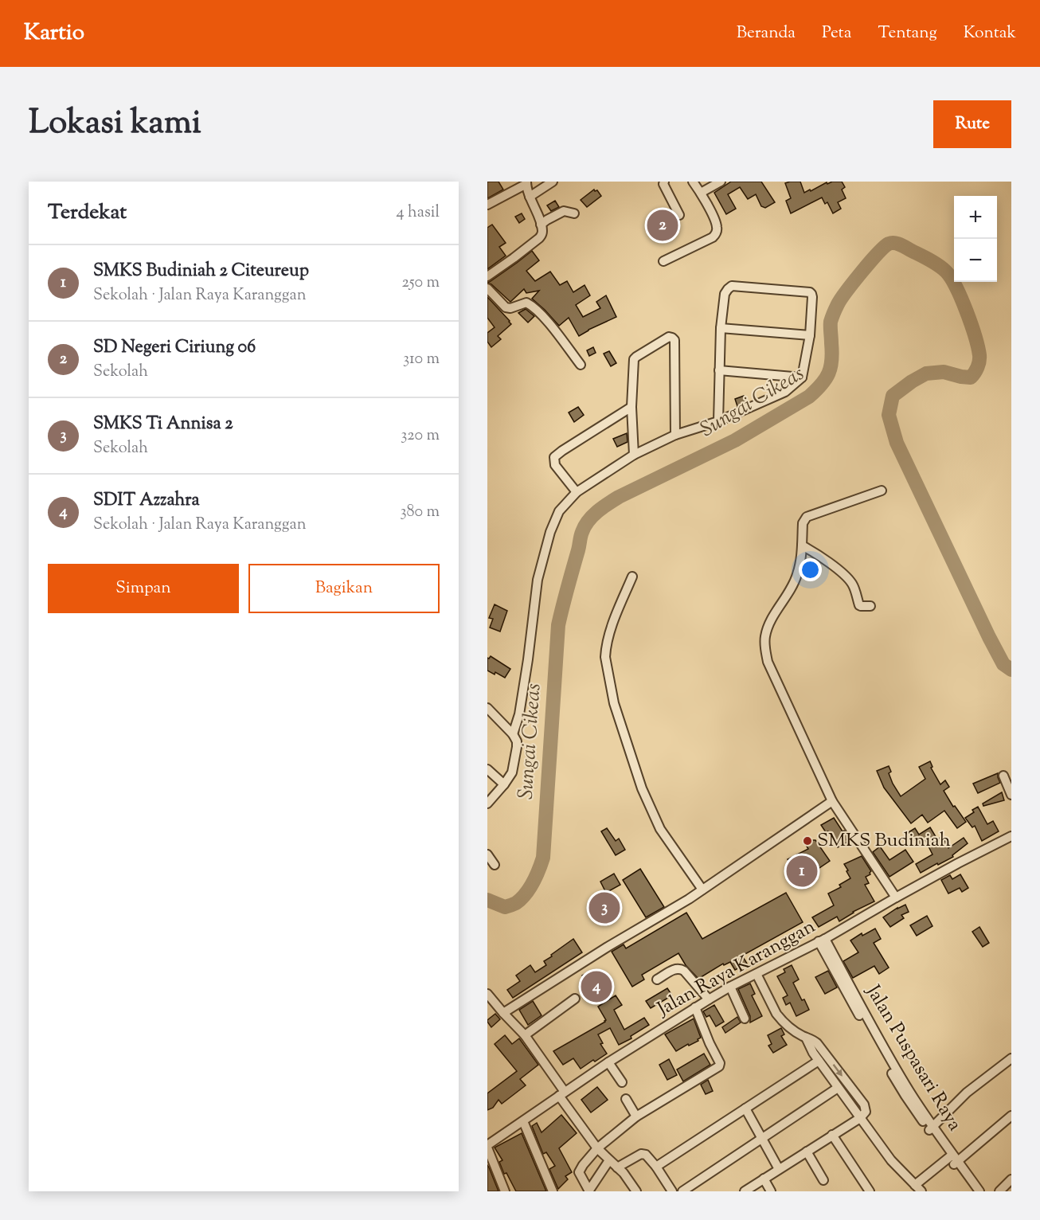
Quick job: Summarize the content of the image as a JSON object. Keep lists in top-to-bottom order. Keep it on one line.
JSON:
{"streets":{"street":["Jalan Raya Karanggan","Jalan Puspasari Raya"]},"crossings":[["Jalan Raya Karanggan","Jalan Puspasari Raya"]],"water":["Sungai Cikeas"],"places":["SMKS Budiniah"],"page":{"header":"Kartio","nav":["Beranda","Peta","Tentang","Kontak"],"title":"Lokasi kami","buttons":["Rute",["Simpan","Bagikan"]],"heading":["Terdekat","4 hasil"],"map_buttons":["+","−"],"pins":["2","1","3","4"],"list":[{"mark":"1","name":"SMKS Budiniah 2 Citeureup","note":"Sekolah · Jalan Raya Karanggan","value":"250 m"},{"mark":"2","name":"SD Negeri Ciriung 06","note":"Sekolah","value":"310 m"},{"mark":"3","name":"SMKS Ti Annisa 2","note":"Sekolah","value":"320 m"},{"mark":"4","name":"SDIT Azzahra","note":"Sekolah · Jalan Raya Karanggan","value":"380 m"}]}}
